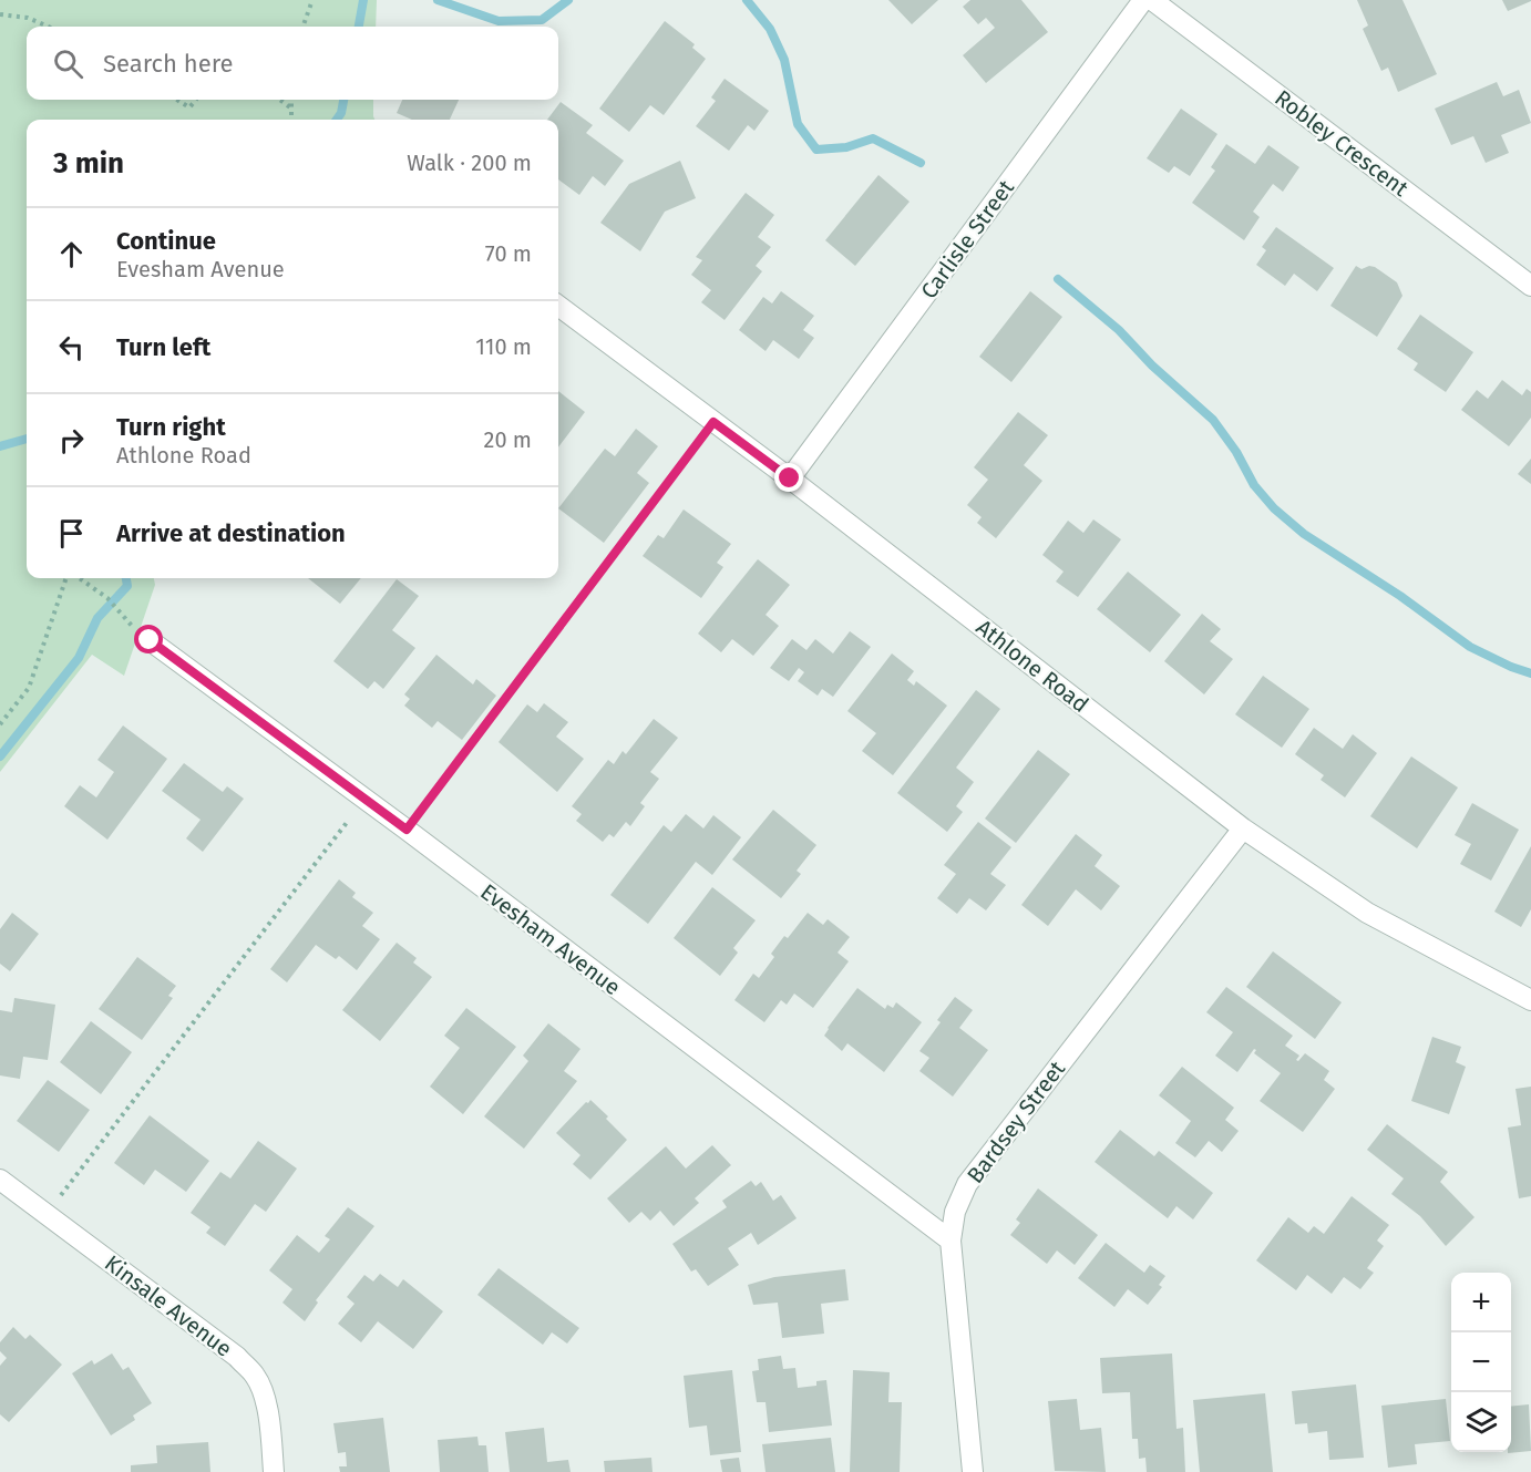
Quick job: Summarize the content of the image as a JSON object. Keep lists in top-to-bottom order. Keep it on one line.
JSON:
{"streets":{"street":["Robley Crescent","Carlisle Street","Athlone Road","Evesham Avenue","Bardsey Street","Kinsale Avenue"]},"crossings":[["Carlisle Street","Athlone Road"],["Athlone Road","Bardsey Street"],["Evesham Avenue","Bardsey Street"]],"page":{"search":"Search here","heading":["3 min","Walk · 200 m"],"list":[["Continue","Evesham Avenue","70 m"],["Turn left","110 m"],["Turn right","Athlone Road","20 m"],"Arrive at destination"],"map_buttons":["+","−"]}}
